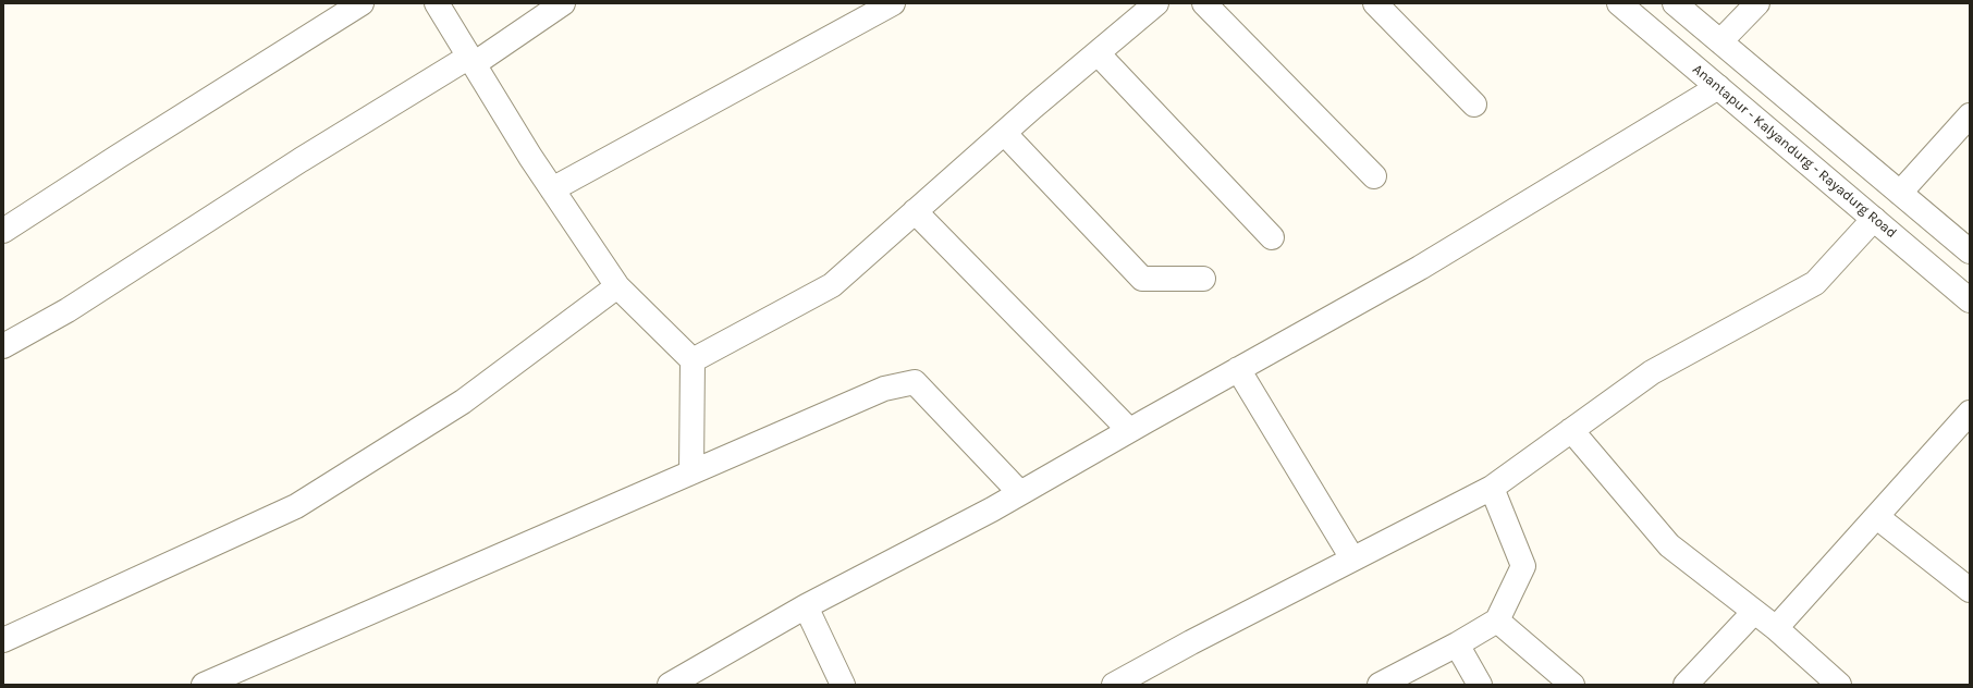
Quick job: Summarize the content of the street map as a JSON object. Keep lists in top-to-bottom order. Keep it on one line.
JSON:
{"streets":{"main road":["Anantapur - Kalyandurg - Rayadurg Road"]}}
